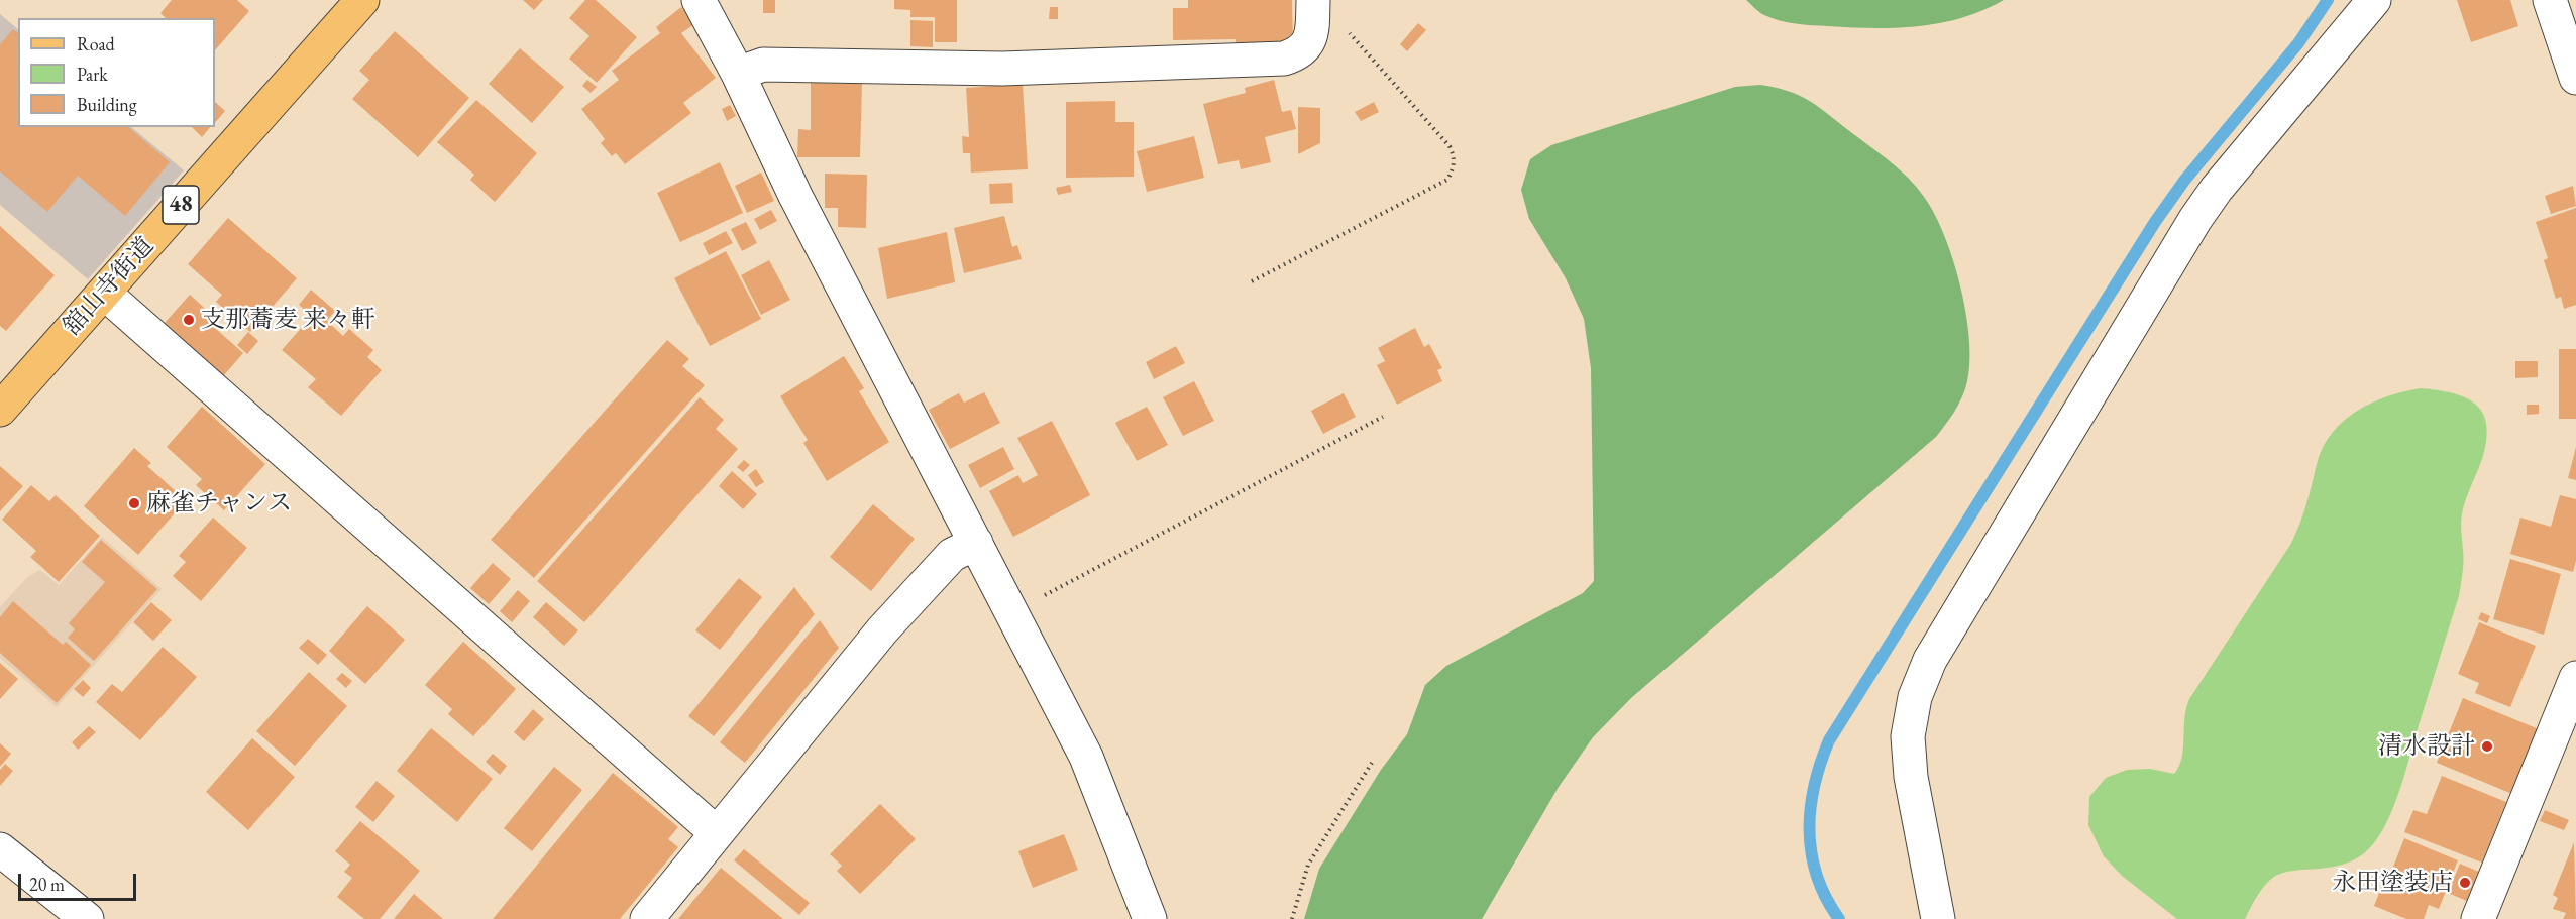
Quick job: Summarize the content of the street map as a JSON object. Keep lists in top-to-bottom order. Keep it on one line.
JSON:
{"streets":{"main road":["48","舘山寺街道"]},"places":["支那蕎麦 来々軒","麻雀チャンス","清水設計","永田塗装店"],"legend":["Road","Park","Building"],"scale_bar":"20 m"}
